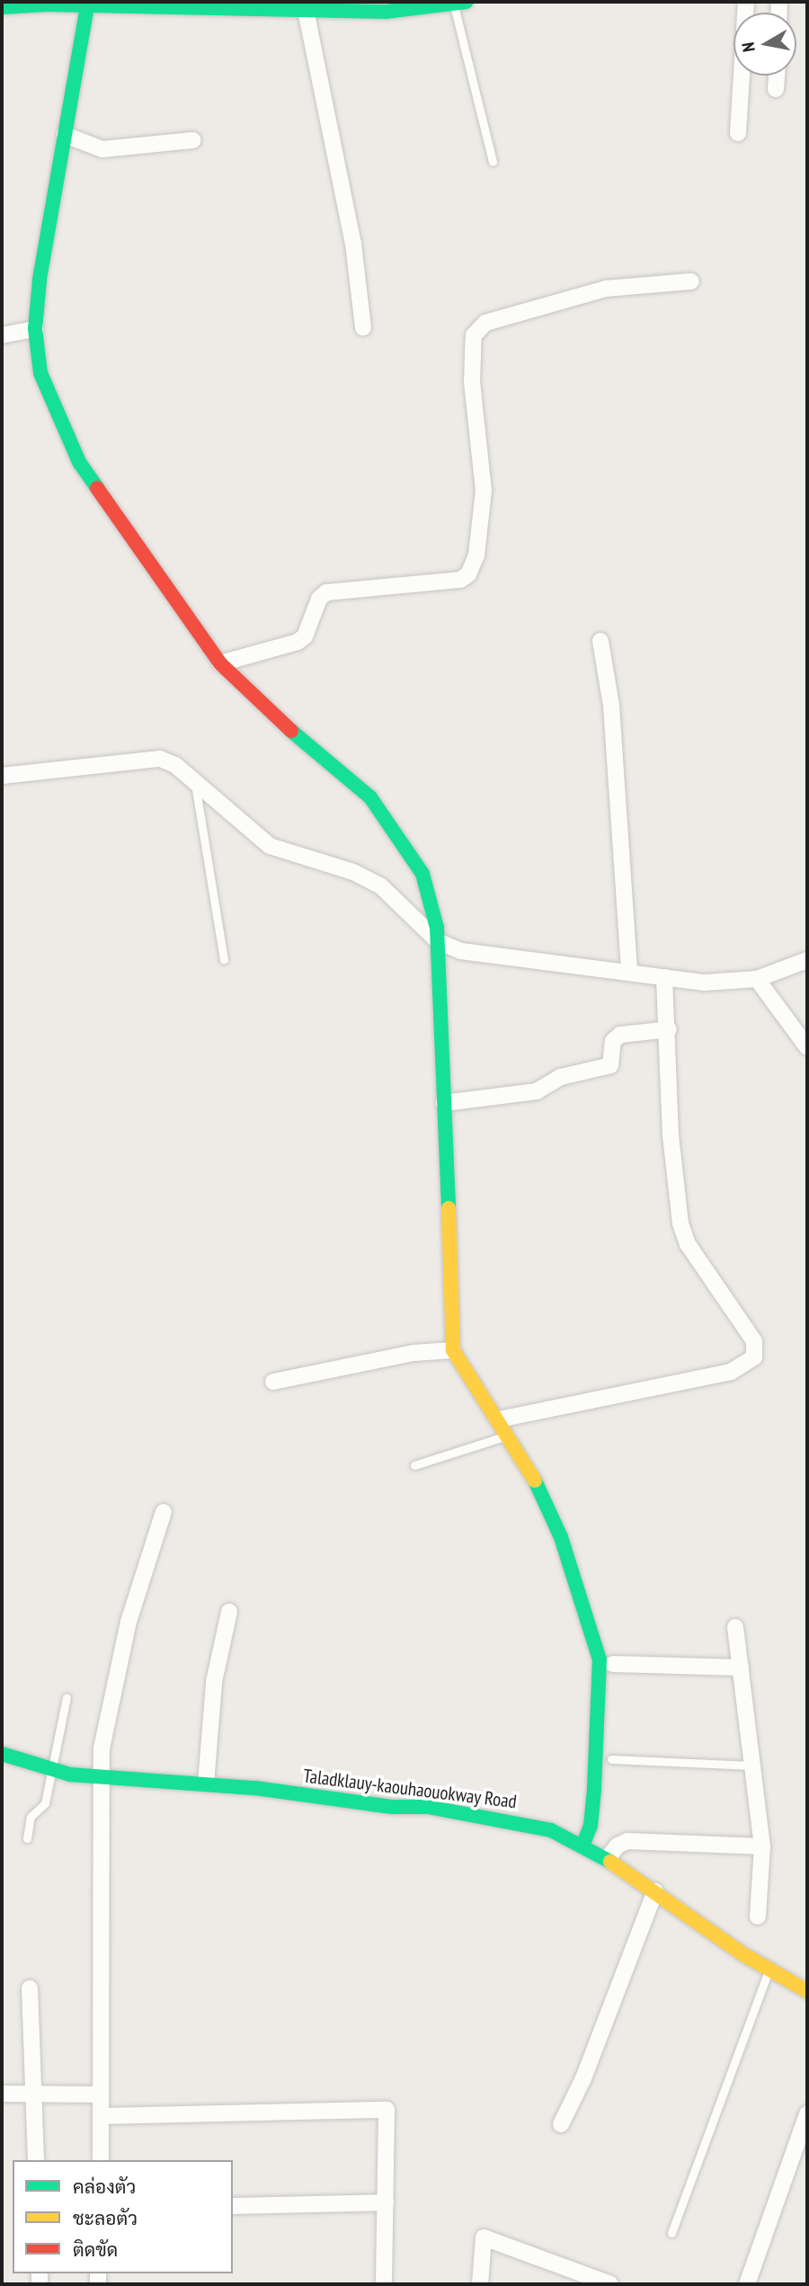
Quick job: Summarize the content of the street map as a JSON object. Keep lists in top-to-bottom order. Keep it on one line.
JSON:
{"streets":{"street":["Taladklauy-kaouhaouokway Road"]},"legend":["คล่องตัว","ชะลอตัว","ติดขัด"],"north":"left"}
